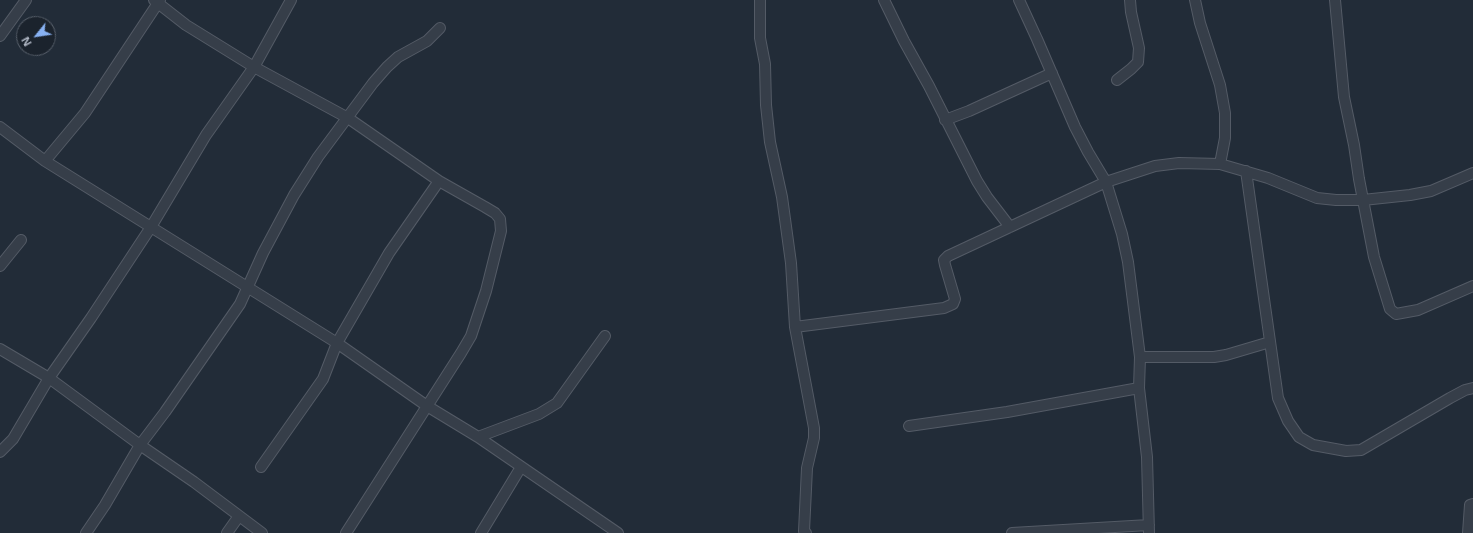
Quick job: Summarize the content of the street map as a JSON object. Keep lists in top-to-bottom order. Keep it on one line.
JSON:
{"north":"bottom left"}
